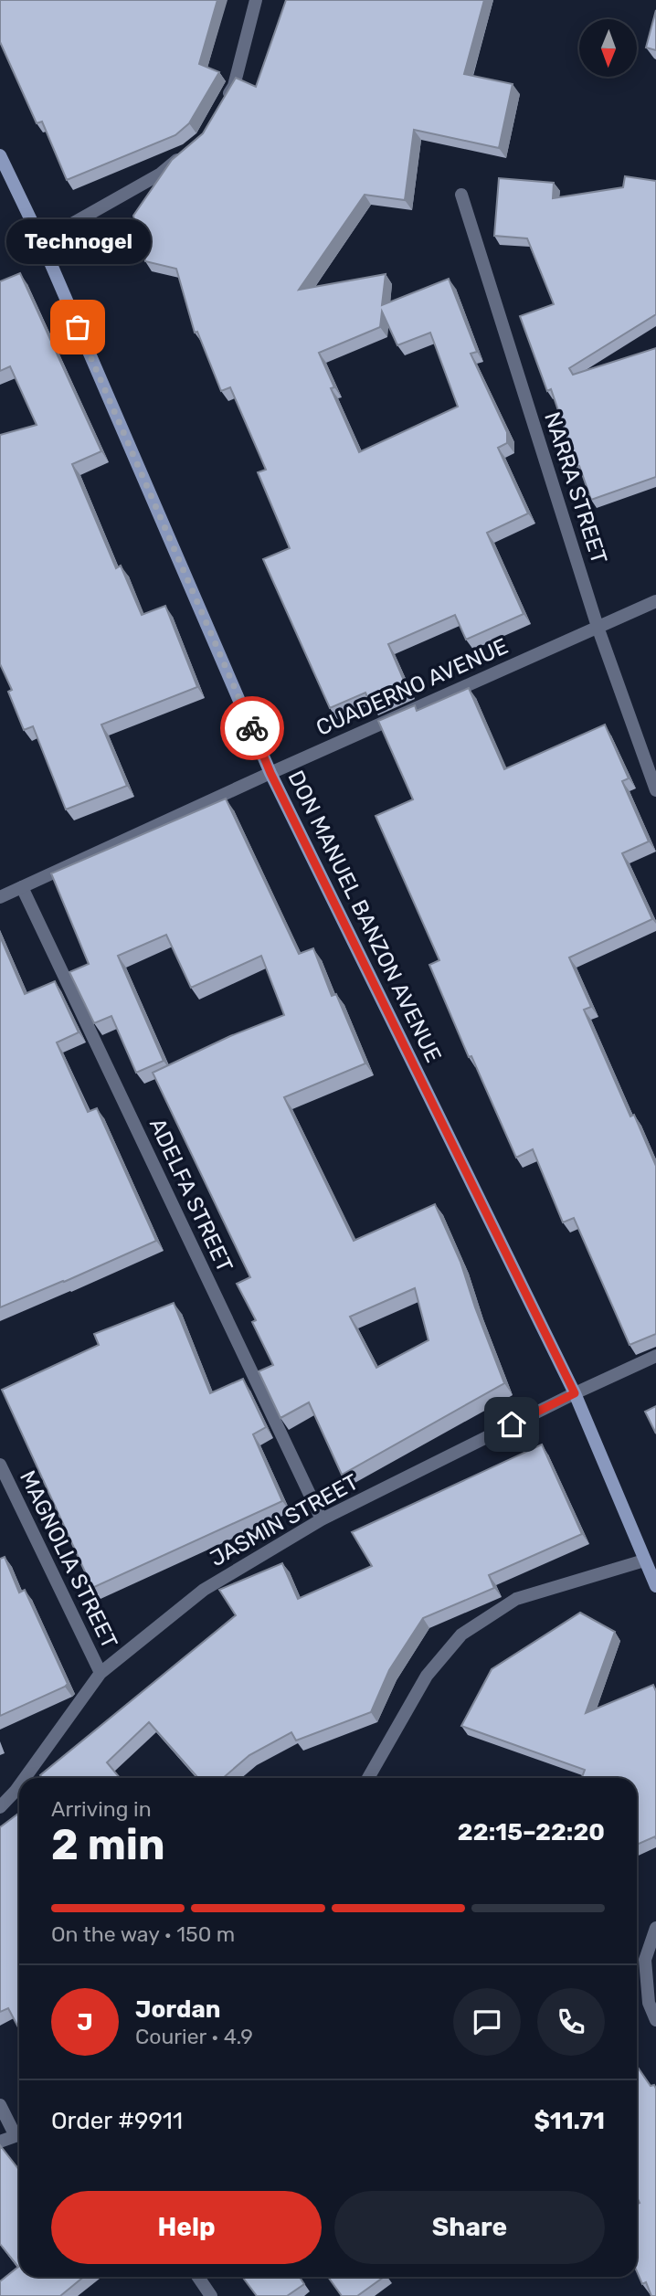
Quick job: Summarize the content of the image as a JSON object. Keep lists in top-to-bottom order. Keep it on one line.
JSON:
{"streets":{"main road":["DON MANUEL BANZON AVENUE"],"street":["NARRA STREET","CUADERNO AVENUE","ADELFA STREET","JASMIN STREET","MAGNOLIA STREET"]},"crossings":[["NARRA STREET","CUADERNO AVENUE"],["CUADERNO AVENUE","DON MANUEL BANZON AVENUE"],["CUADERNO AVENUE","ADELFA STREET"],["DON MANUEL BANZON AVENUE","JASMIN STREET"],["ADELFA STREET","JASMIN STREET"],["JASMIN STREET","MAGNOLIA STREET"]],"places":["Technogel"],"north":"bottom","page":{"bubble":"Technogel","heading":["2 min","Arriving in","22:15–22:20"],"panel":["Jordan","Courier · 4.9","Order #9911","$11.71"],"bar":"On the way · 150 m","round":"J","buttons":["Help","Share"]}}
